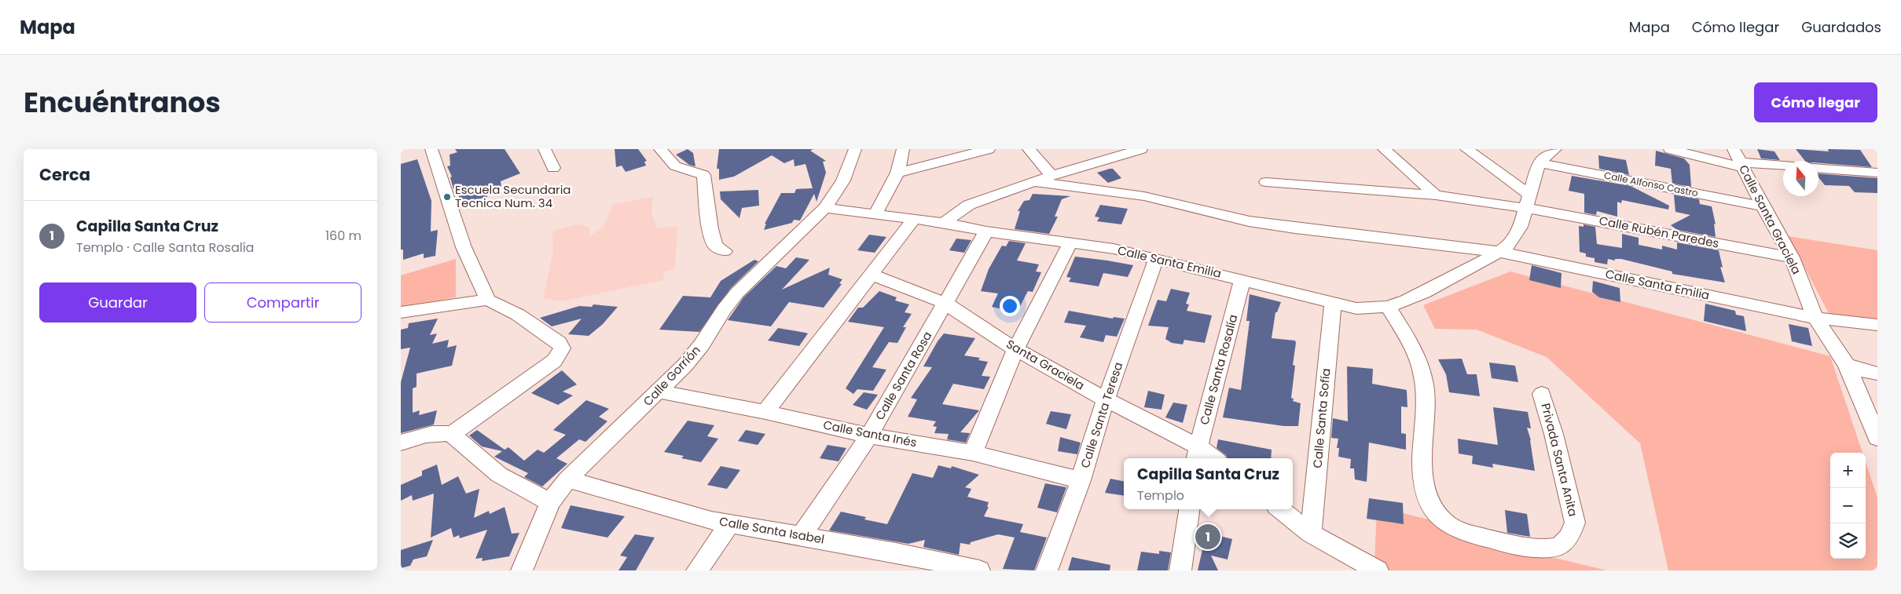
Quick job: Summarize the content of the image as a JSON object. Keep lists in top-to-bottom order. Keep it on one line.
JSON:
{"streets":{"street":["Calle Alfonso Castro","Calle Santa Graciela","Calle Rubén Paredes","Calle Santa Emilia","Santa Graciela","Calle Santa Rosalía","Calle Gorrión","Calle Santa Rosa","Calle Santa Teresa","Calle Santa Sofía","Calle Santa Inés","Privada Santa Anita","Calle Santa Isabel"]},"crossings":[["Calle Alfonso Castro","Calle Santa Graciela"],["Calle Alfonso Castro","Calle Santa Emilia"],["Calle Santa Graciela","Calle Rubén Paredes"],["Calle Santa Graciela","Calle Santa Emilia"],["Calle Rubén Paredes","Calle Santa Emilia"],["Calle Santa Emilia","Calle Santa Rosalía"],["Calle Santa Emilia","Calle Gorrión"],["Calle Santa Emilia","Calle Santa Rosa"],["Calle Santa Emilia","Calle Santa Teresa"],["Calle Santa Emilia","Calle Santa Sofía"],["Calle Santa Emilia","Privada Santa Anita"],["Santa Graciela","Calle Santa Rosalía"],["Santa Graciela","Calle Santa Rosa"],["Santa Graciela","Calle Santa Teresa"],["Calle Gorrión","Calle Santa Inés"],["Calle Gorrión","Calle Santa Isabel"],["Calle Santa Rosa","Calle Santa Inés"],["Calle Santa Rosa","Calle Santa Isabel"],["Calle Santa Teresa","Calle Santa Inés"]],"places":["Escuela Secundaria Tecnica Num. 34"],"north":"top","page":{"header":"Mapa","nav":["Mapa","Cómo llegar","Guardados"],"title":"Encuéntranos","buttons":["Cómo llegar",["Guardar","Compartir"]],"heading":"Cerca","list":[{"mark":"1","name":"Capilla Santa Cruz","note":"Templo · Calle Santa Rosalía","value":"160 m"}],"map_buttons":["+","−"],"popup":["Capilla Santa Cruz","Templo"],"pins":"1"}}
